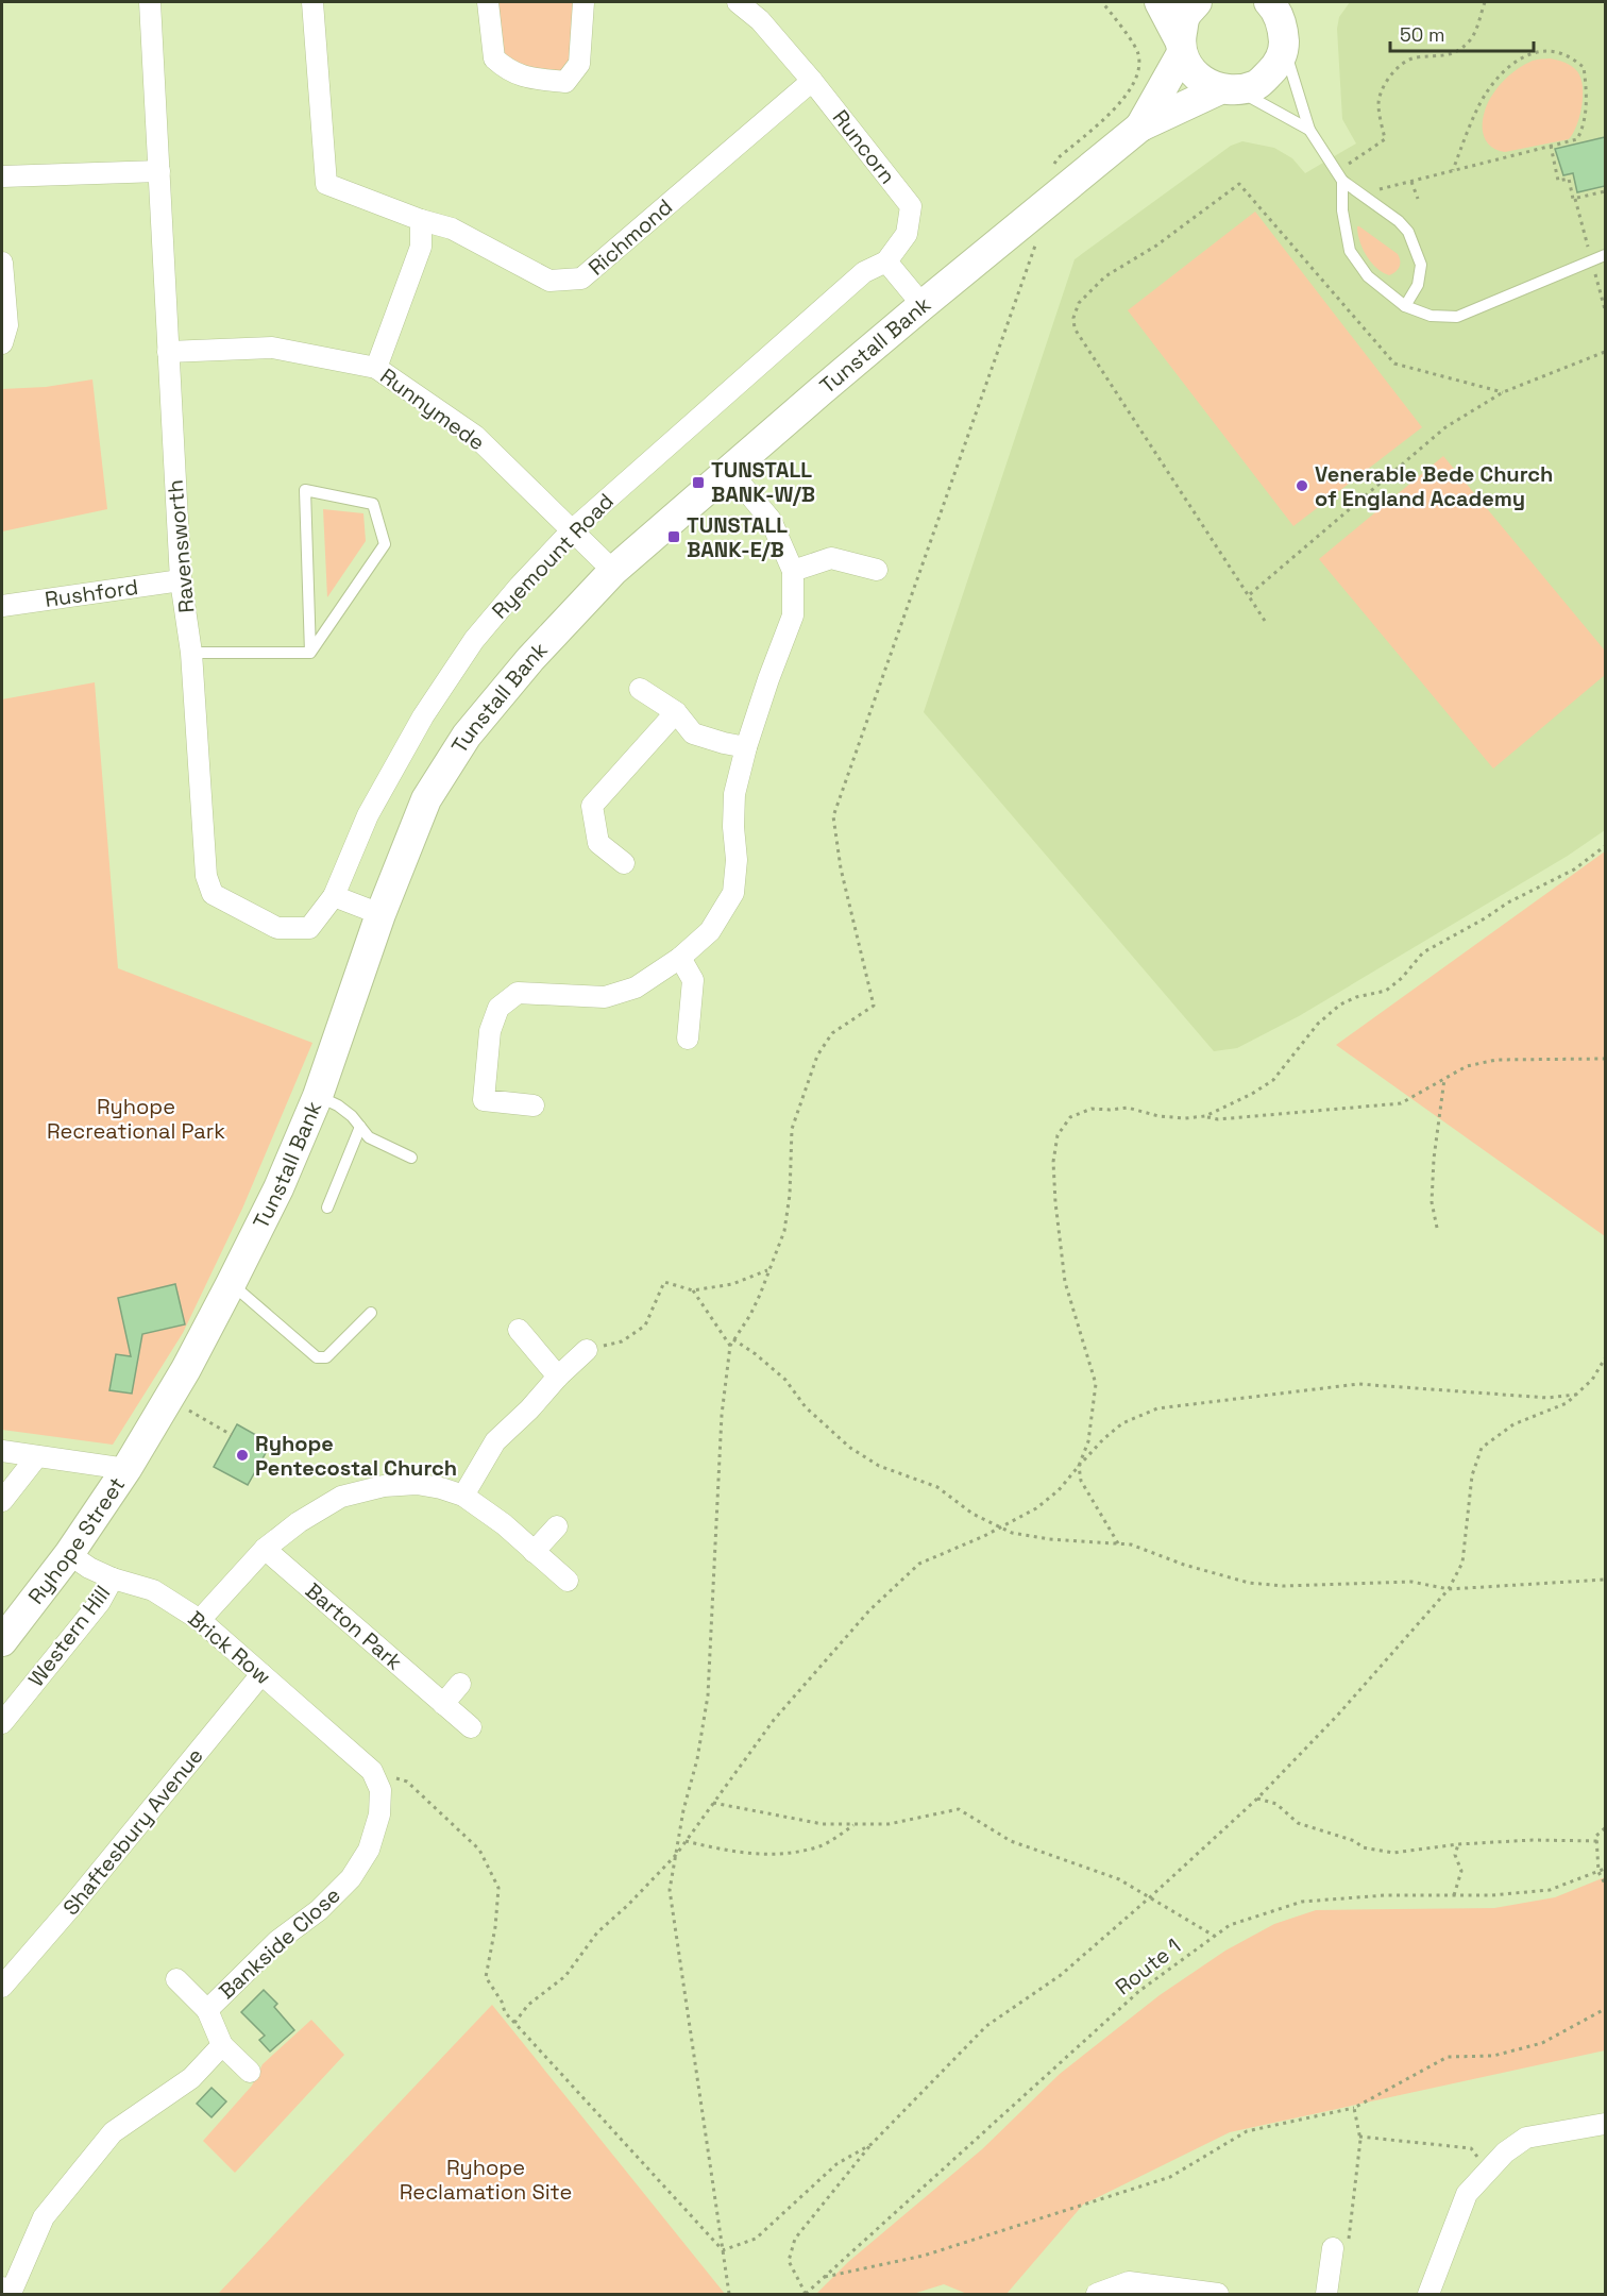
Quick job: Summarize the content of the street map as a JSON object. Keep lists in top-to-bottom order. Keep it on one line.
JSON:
{"streets":{"main road":["Tunstall Bank","Ryhope Street"],"street":["Runcorn","Richmond","Runnymede","Ravensworth","Ryemount Road","Rushford","Barton Park","Western Hill","Brick Row","Shaftesbury Avenue","Bankside Close"],"path":["Route 1"]},"crossings":[["Runcorn","Richmond"],["Runcorn","Ryemount Road"],["Tunstall Bank","Runnymede"],["Tunstall Bank","Ryhope Street"],["Runnymede","Ravensworth"],["Runnymede","Ryemount Road"],["Ravensworth","Ryemount Road"],["Ravensworth","Rushford"],["Ryhope Street","Brick Row"],["Western Hill","Brick Row"],["Brick Row","Shaftesbury Avenue"],["Brick Row","Bankside Close"]],"parks":["Ryhope Recreational Park","Ryhope Reclamation Site"],"places":{"transit":["TUNSTALL BANK-W/B","TUNSTALL BANK-E/B"],"other":["Venerable Bede Church of England Academy","Ryhope Pentecostal Church"]},"scale_bar":"50 m"}
